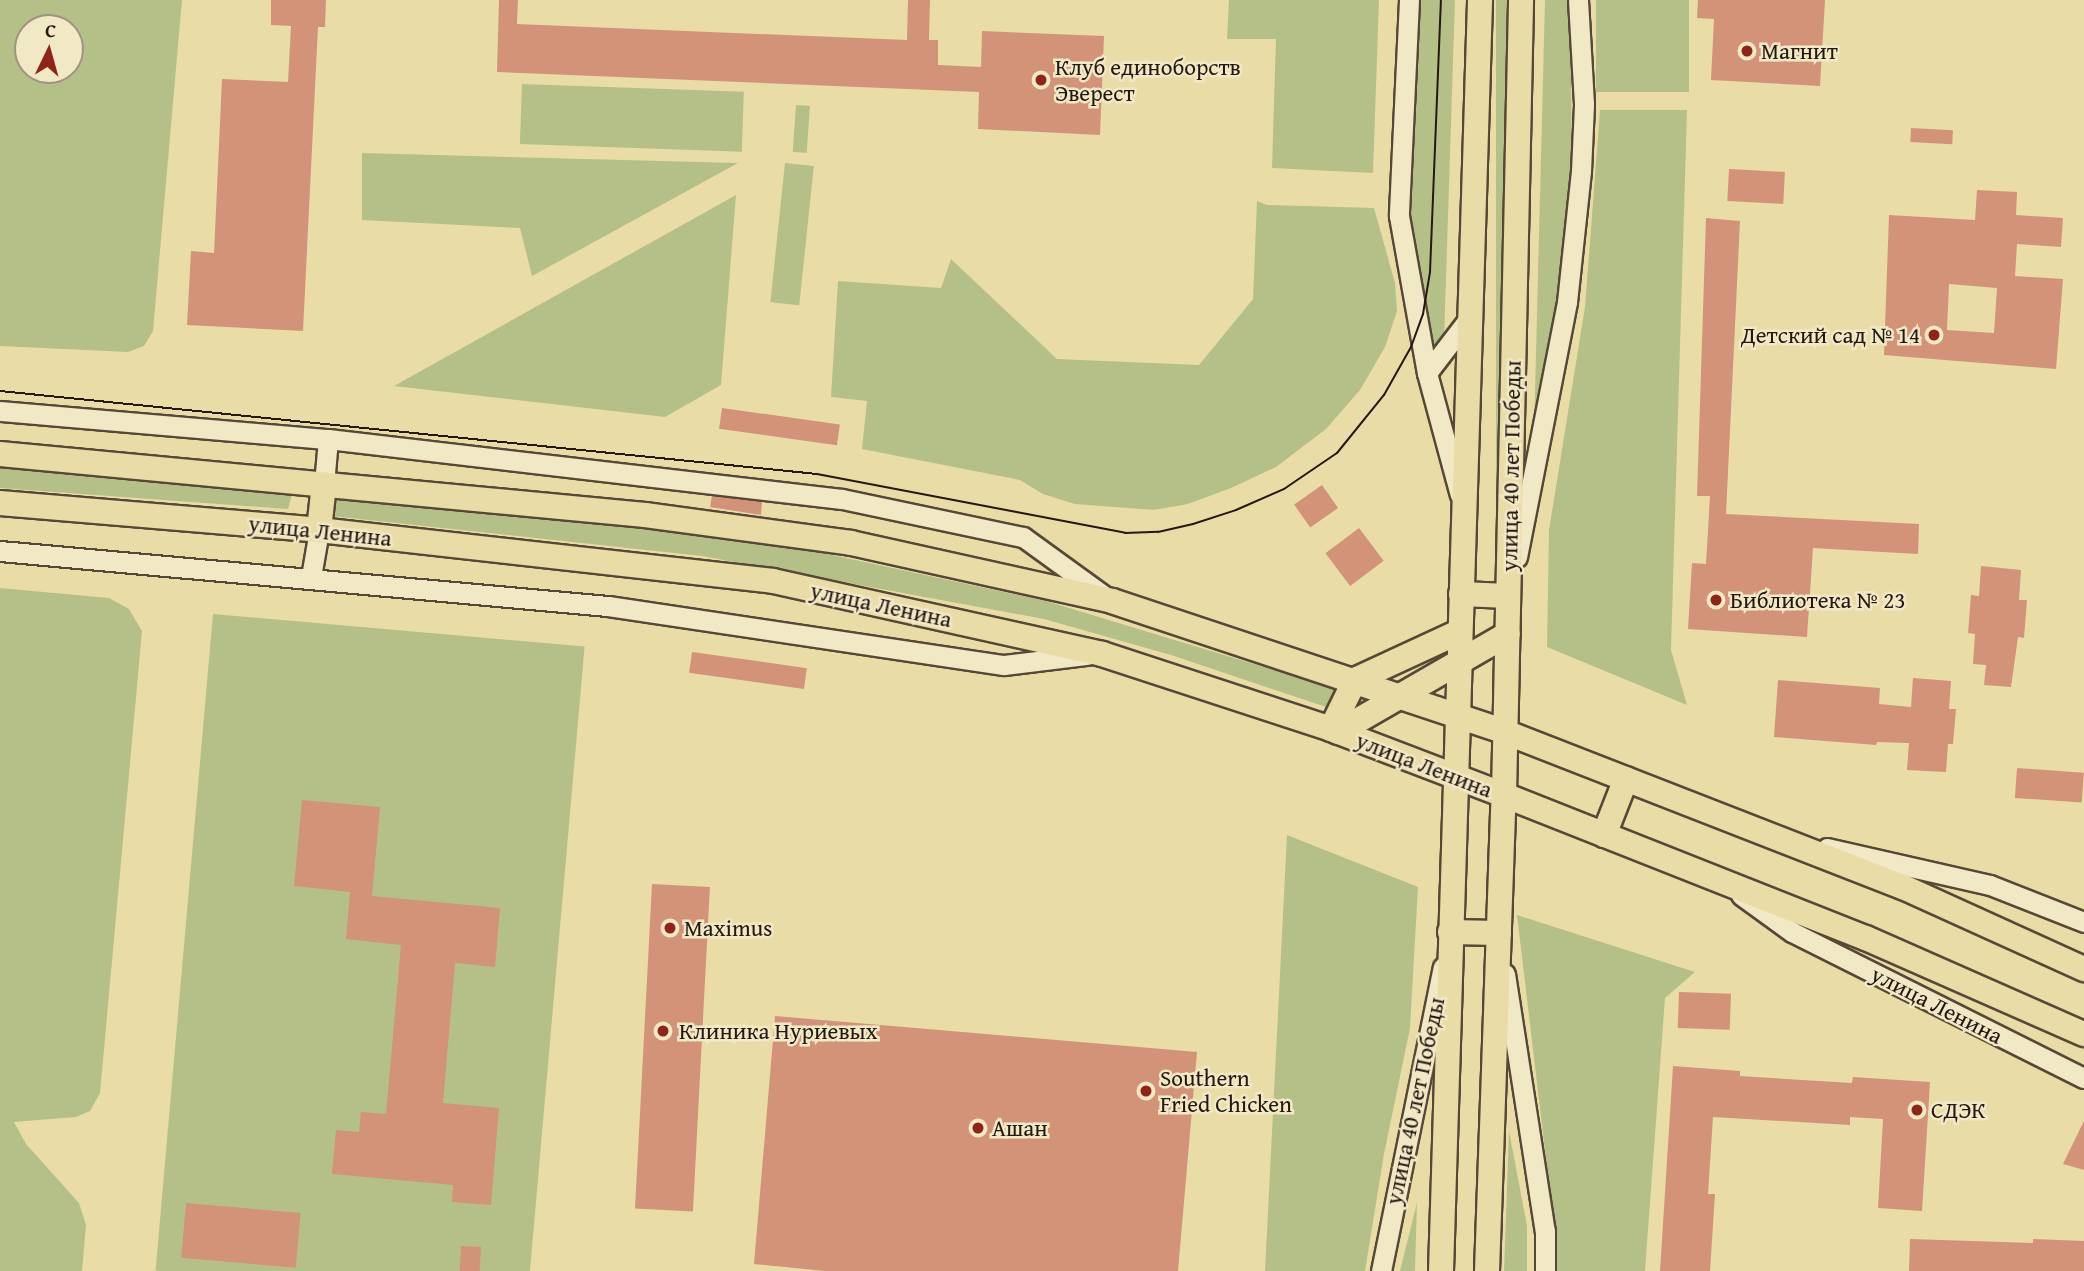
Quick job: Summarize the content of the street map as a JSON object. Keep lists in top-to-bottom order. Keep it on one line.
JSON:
{"streets":{"main road":["улица 40 лет Победы","улица Ленина"]},"crossings":[["улица 40 лет Победы","улица Ленина"]],"places":["Магнит","Клуб единоборств Эверест","Детский сад № 14","Библиотека № 23","Maximus","Клиника Нуриевых","Southern Fried Chicken","СДЭК","Ашан"],"north":"top"}
